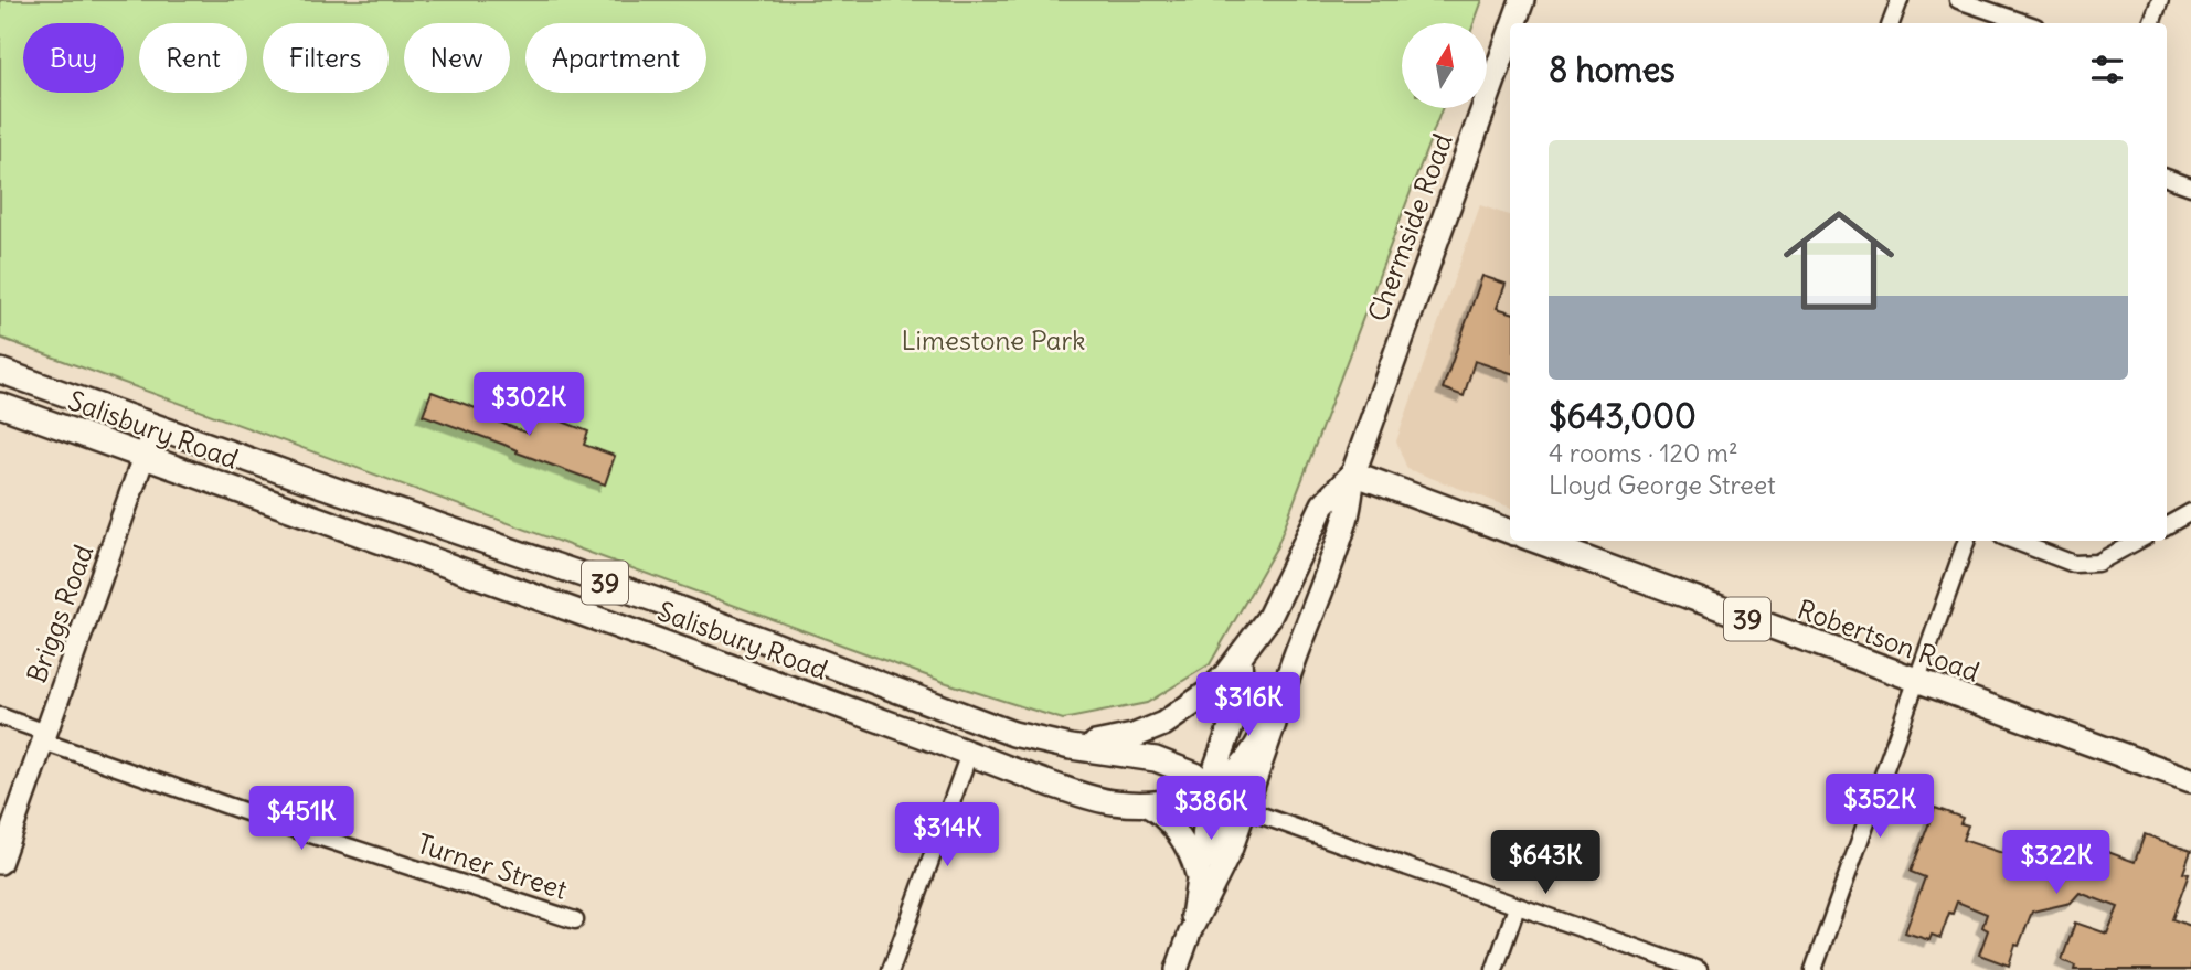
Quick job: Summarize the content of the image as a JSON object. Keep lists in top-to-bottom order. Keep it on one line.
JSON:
{"streets":{"main road":["Chermside Road","Salisbury Road","39","Robertson Road"],"street":["Briggs Road","Turner Street"]},"crossings":[["Chermside Road","Salisbury Road"],["Salisbury Road","Briggs Road"],["Briggs Road","Turner Street"]],"parks":["Limestone Park"],"north":"top","page":{"chip":["Buy","Rent","Filters","New","Apartment"],"heading":"8 homes","list":[{"name":"$643,000","note":"4 rooms · 120 m² · Lloyd George Street"}],"price":["$302K","$316K","$352K","$386K","$451K","$314K","$643K","$322K"]}}
